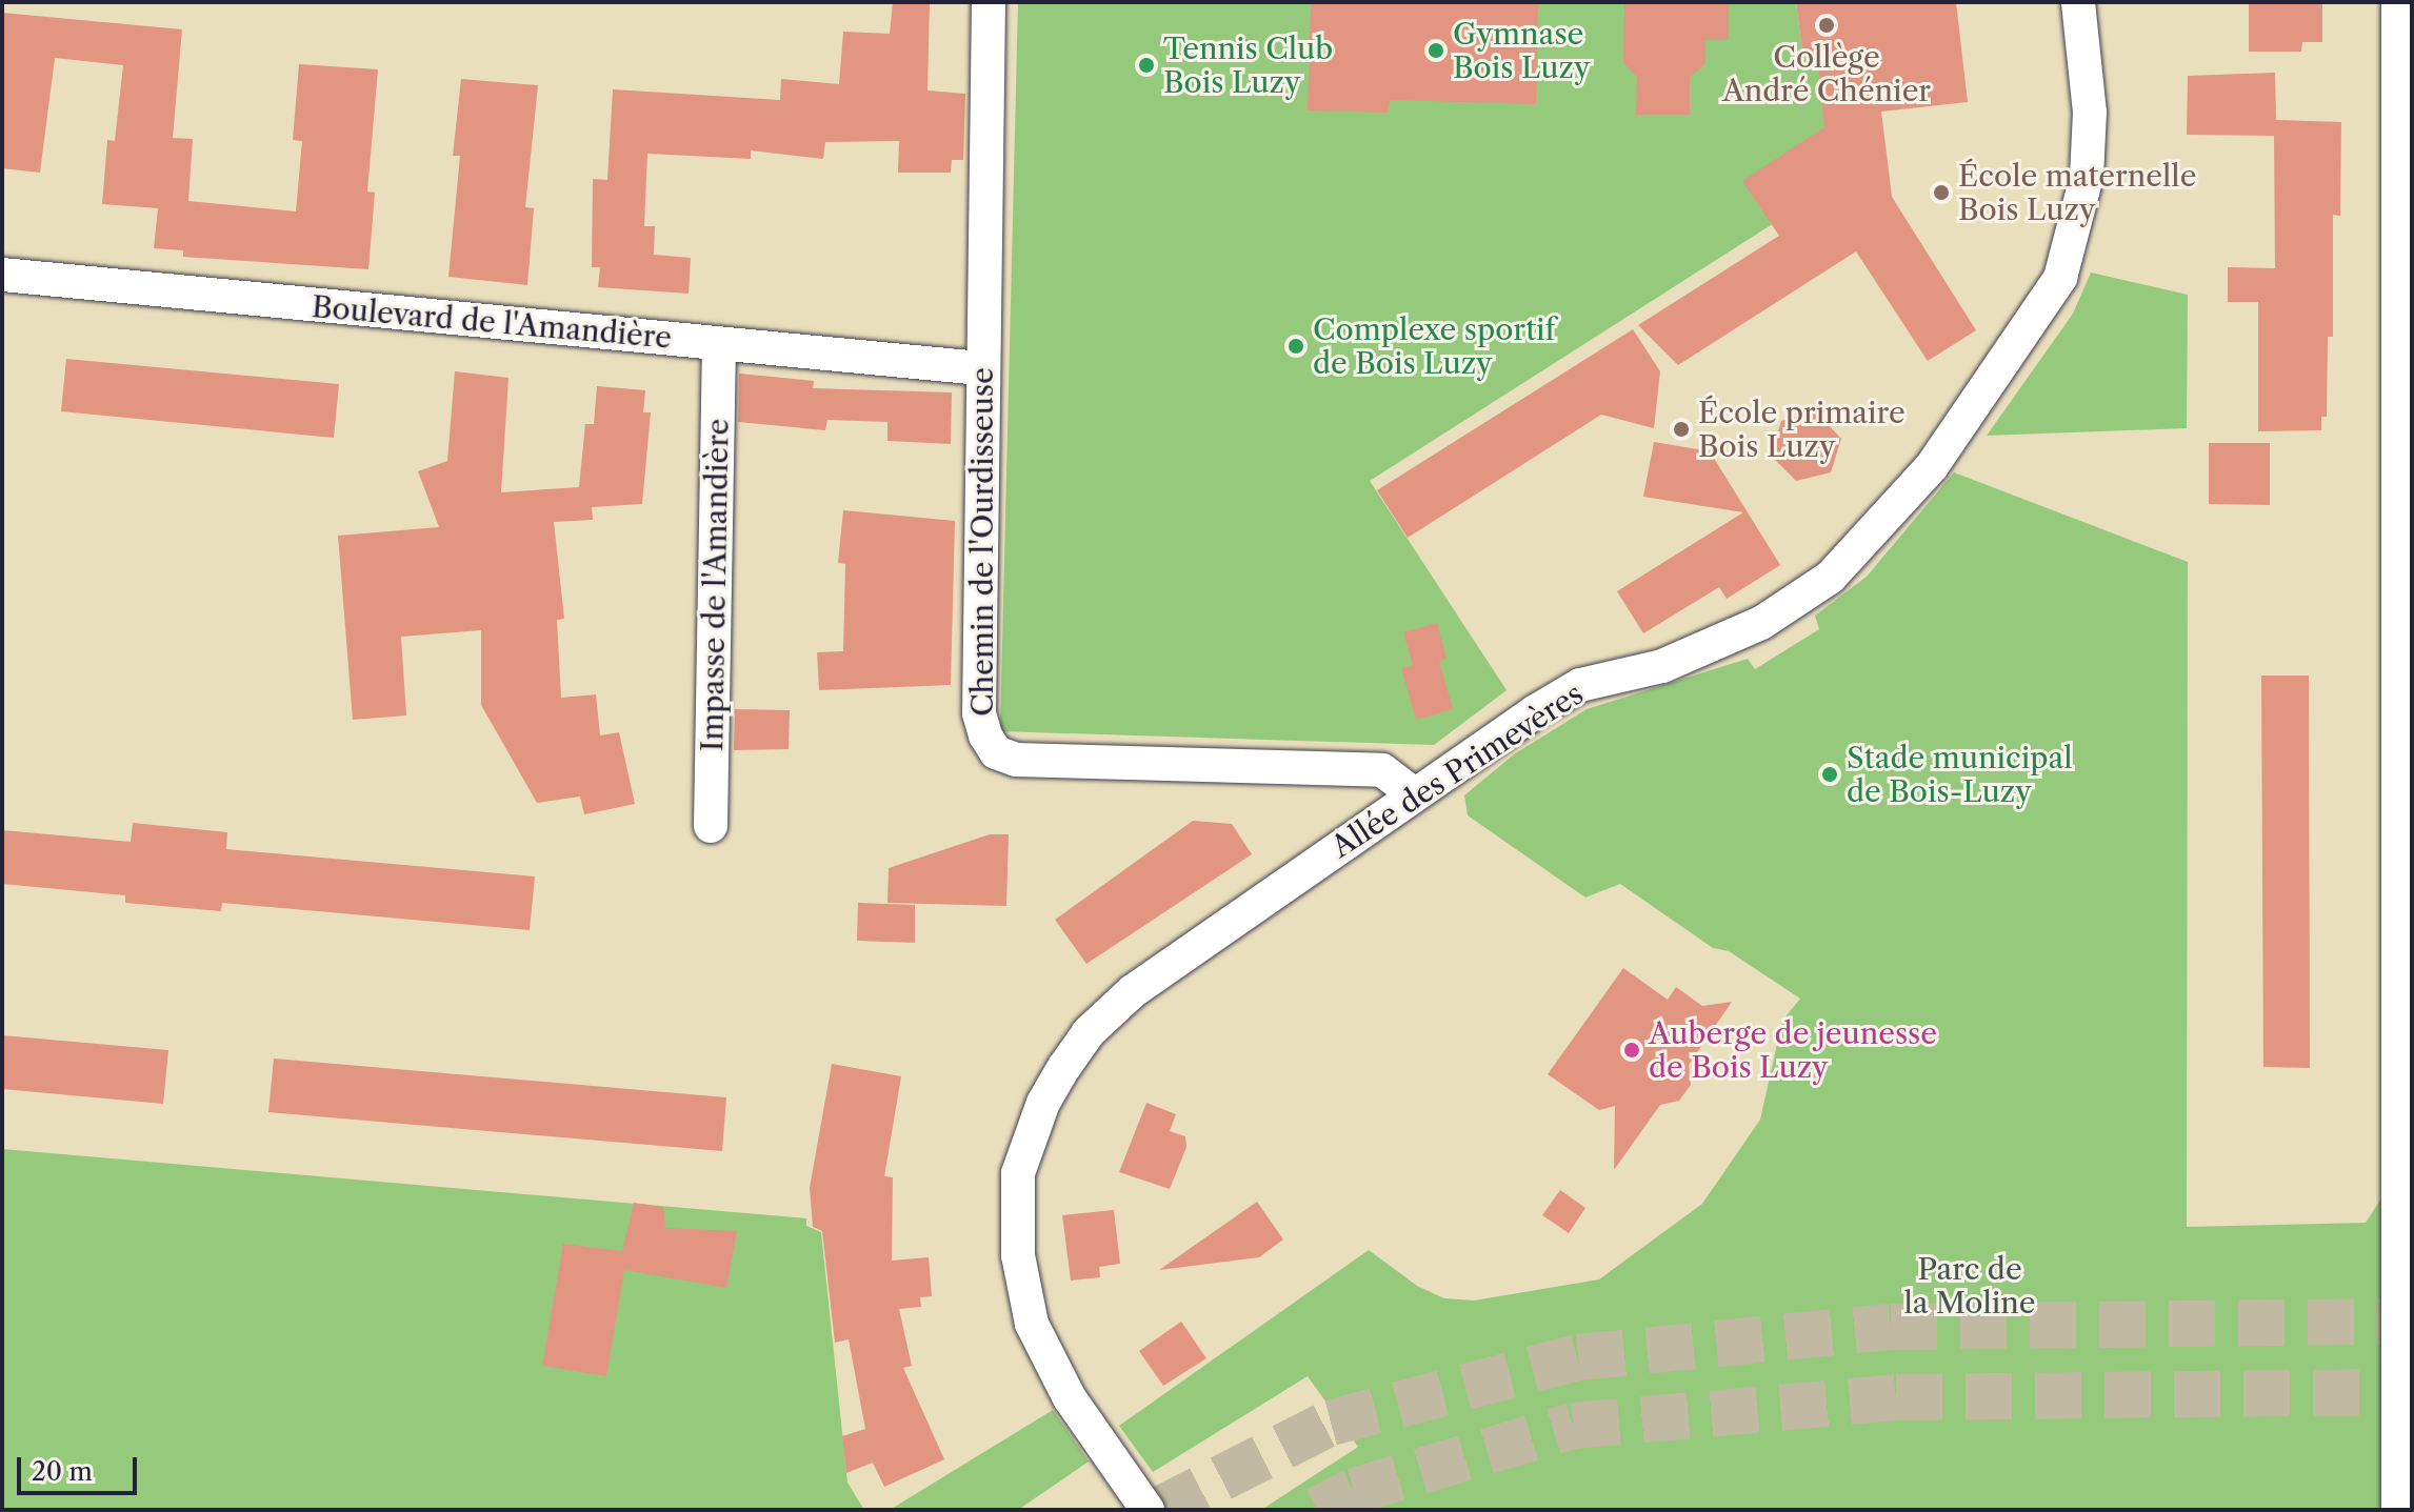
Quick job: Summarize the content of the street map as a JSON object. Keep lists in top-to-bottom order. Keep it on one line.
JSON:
{"streets":{"street":["Boulevard de l'Amandière","Chemin de l'Ourdisseuse","Impasse de l'Amandière","Allée des Primevères"]},"crossings":[["Boulevard de l'Amandière","Chemin de l'Ourdisseuse"],["Boulevard de l'Amandière","Impasse de l'Amandière"],["Chemin de l'Ourdisseuse","Allée des Primevères"]],"parks":["Parc de la Moline"],"places":["Collège André Chénier","Gymnase Bois Luzy","Tennis Club Bois Luzy","École maternelle Bois Luzy","Complexe sportif de Bois Luzy","École primaire Bois Luzy","Stade municipal de Bois-Luzy","Auberge de jeunesse de Bois Luzy"],"scale_bar":"20 m"}
